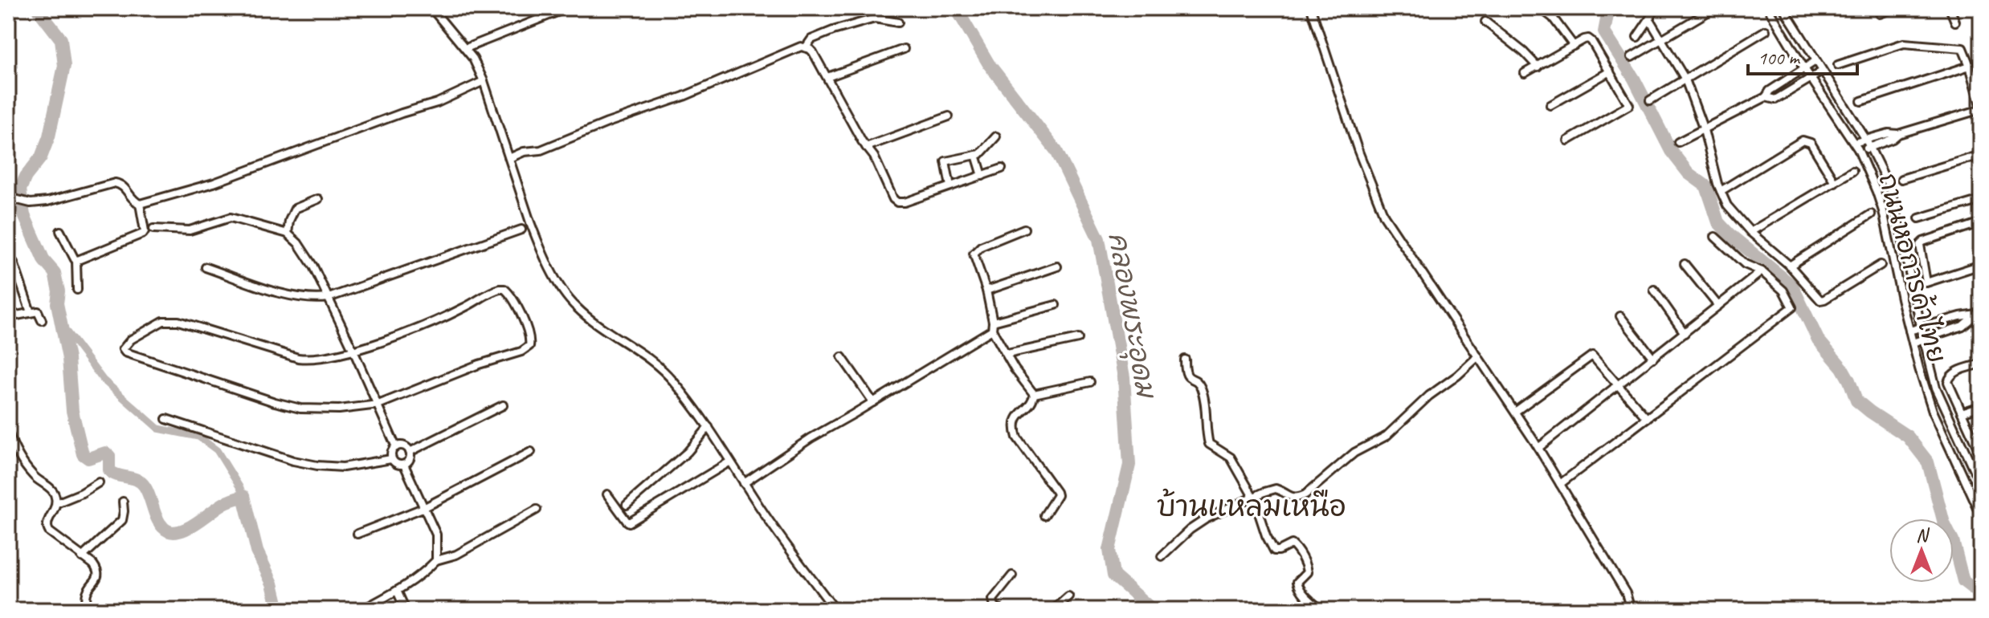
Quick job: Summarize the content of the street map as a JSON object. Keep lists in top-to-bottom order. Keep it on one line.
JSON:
{"streets":{"street":["ถนนหอการค้าไทย"]},"districts":["บ้านแหลมเหนือ"],"water":["คลองพระอุดม"],"scale_bar":"100 m","north":"top"}
